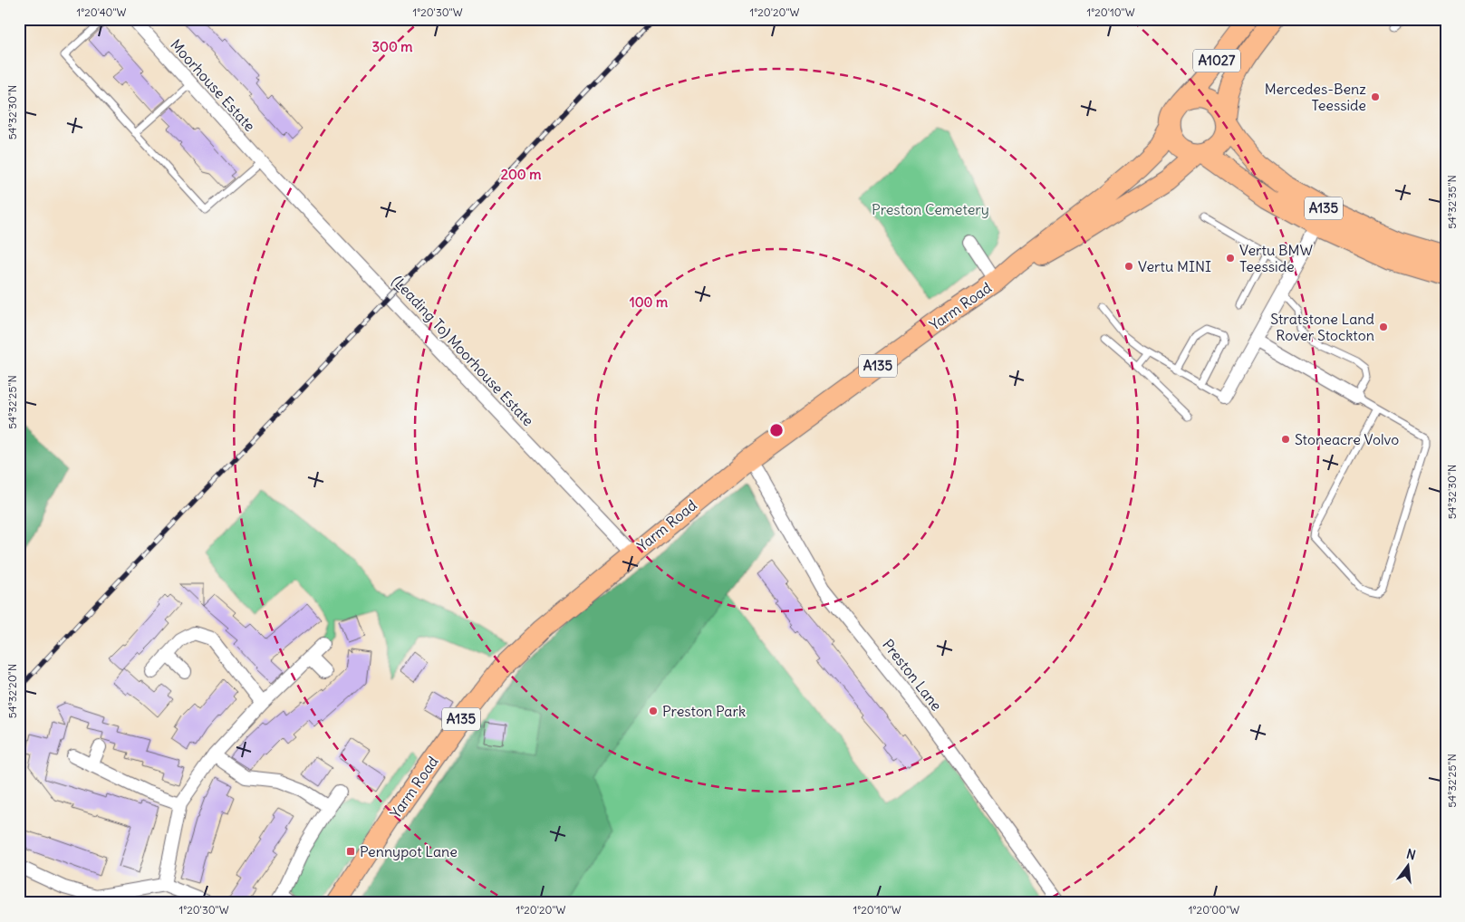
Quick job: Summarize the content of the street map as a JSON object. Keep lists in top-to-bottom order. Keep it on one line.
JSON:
{"streets":{"main road":["A1027","A135","Yarm Road"],"street":["Moorhouse Estate","(Leading To) Moorhouse Estate","Preston Lane"]},"crossings":[["A1027","A135"],["Moorhouse Estate","(Leading To) Moorhouse Estate"],["A135","Yarm Road"],["Yarm Road","(Leading To) Moorhouse Estate"],["Yarm Road","Preston Lane"]],"parks":["Preston Cemetery"],"places":{"other":["Mercedes-Benz Teesside","Vertu BMW Teesside","Vertu MINI","Stratstone Land Rover Stockton","Stoneacre Volvo","Preston Park"],"transit":["Pennypot Lane"]},"north":"top","coordinates":["1°20'40\"W","1°20'30\"W","1°20'20\"W","1°20'10\"W","54°32'30\"N","54°32'35\"N","54°32'25\"N","54°32'20\"N","1°20'00\"W"],"rings":["300 m","200 m","100 m"]}
